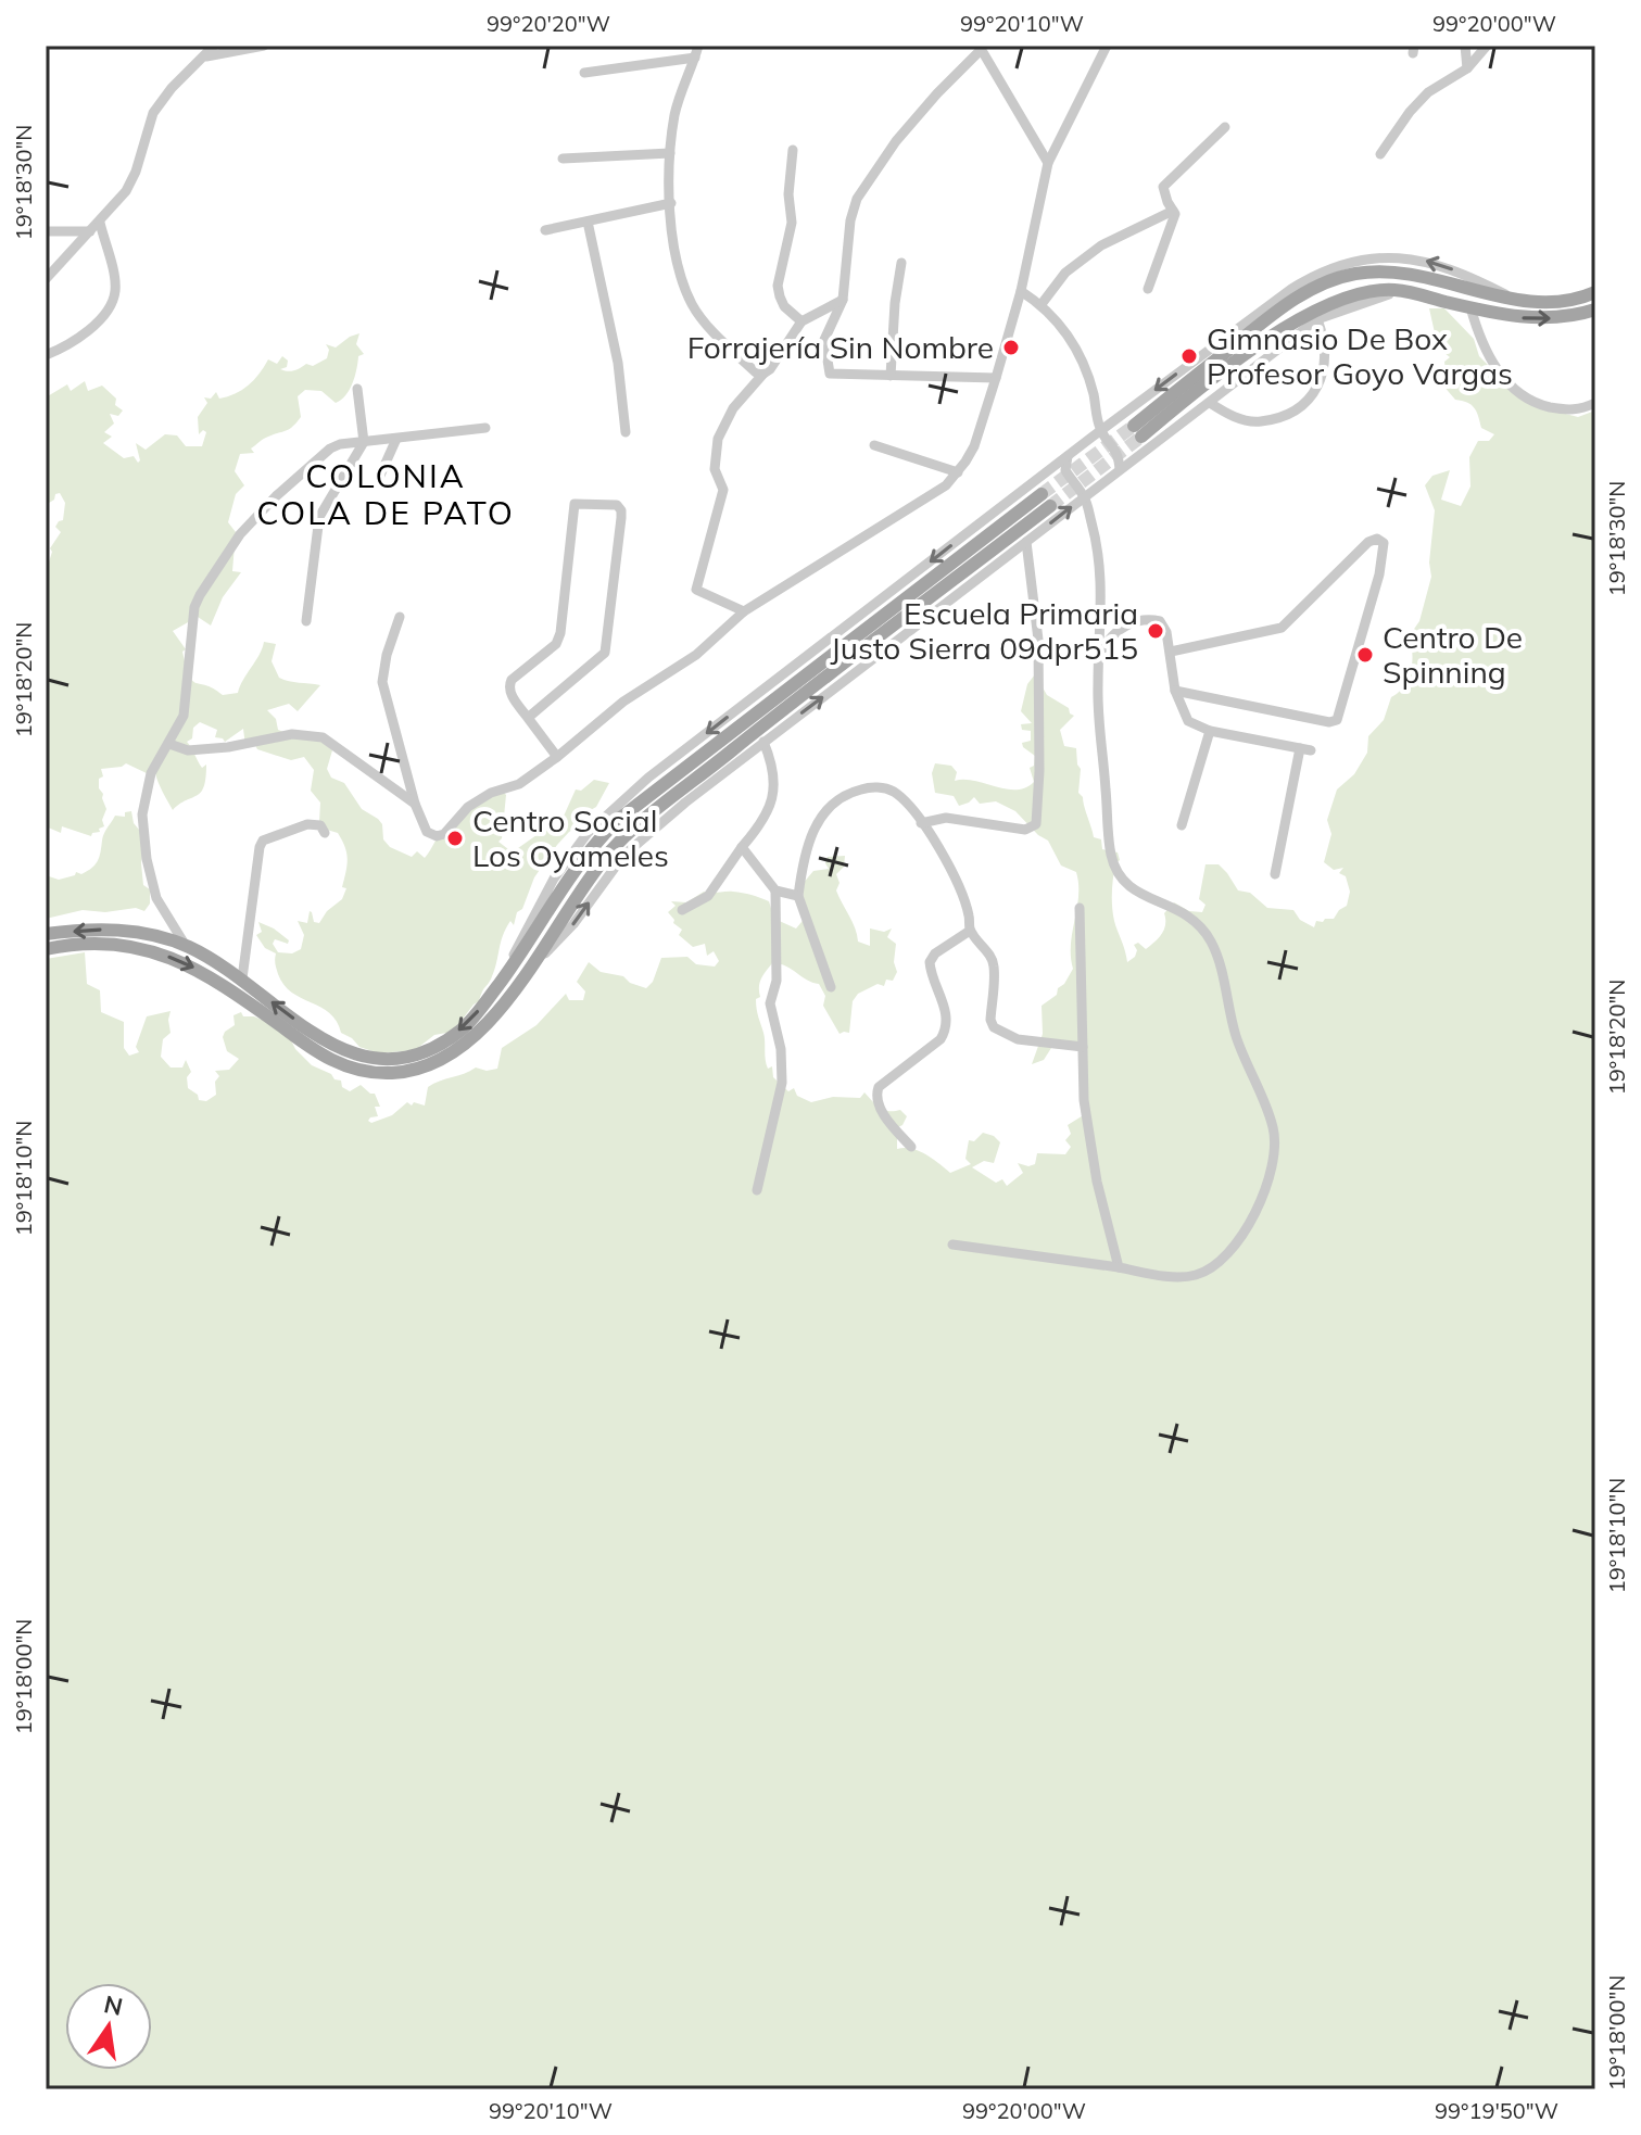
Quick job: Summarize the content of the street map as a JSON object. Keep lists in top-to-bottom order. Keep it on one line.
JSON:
{"districts":["COLONIA COLA DE PATO"],"places":["Forrajería Sin Nombre","Gimnasio De Box Profesor Goyo Vargas","Escuela Primaria Justo Sierra 09dpr515","Centro De Spinning","Centro Social Los Oyameles"],"north":"top","coordinates":["99°20'20\"W","99°20'10\"W","99°20'00\"W","19°18'30\"N","19°18'20\"N","19°18'10\"N","19°18'00\"N","99°19'50\"W"]}
